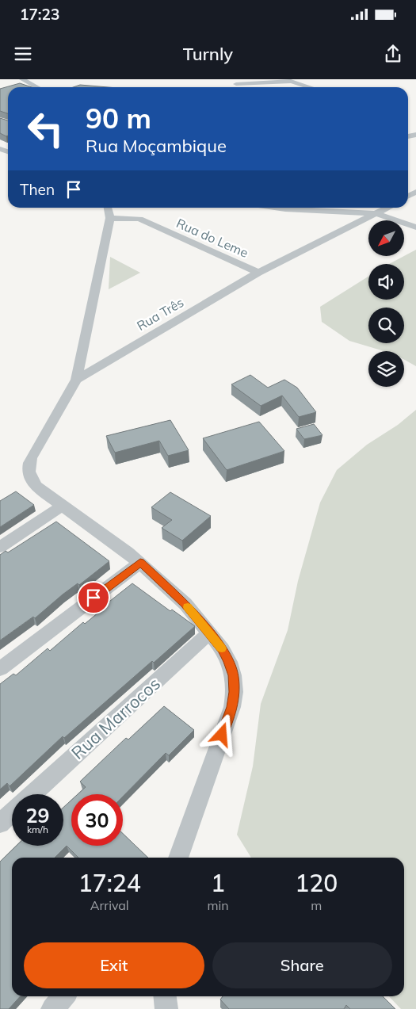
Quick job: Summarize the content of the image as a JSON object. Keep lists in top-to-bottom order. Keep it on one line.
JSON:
{"streets":{"street":["Rua do Leme","Rua Três","Rua Marrocos"]},"crossings":[["Rua do Leme","Rua Três"]],"north":"bottom left","page":{"status":"17:23","header":"Turnly","turn":["90 m","Rua Moçambique"],"then":"Then","speed":"29 km/h","limit":"30","eta":["17:24","Arrival","1","min","120","m"],"buttons":["Exit","Share"]}}
